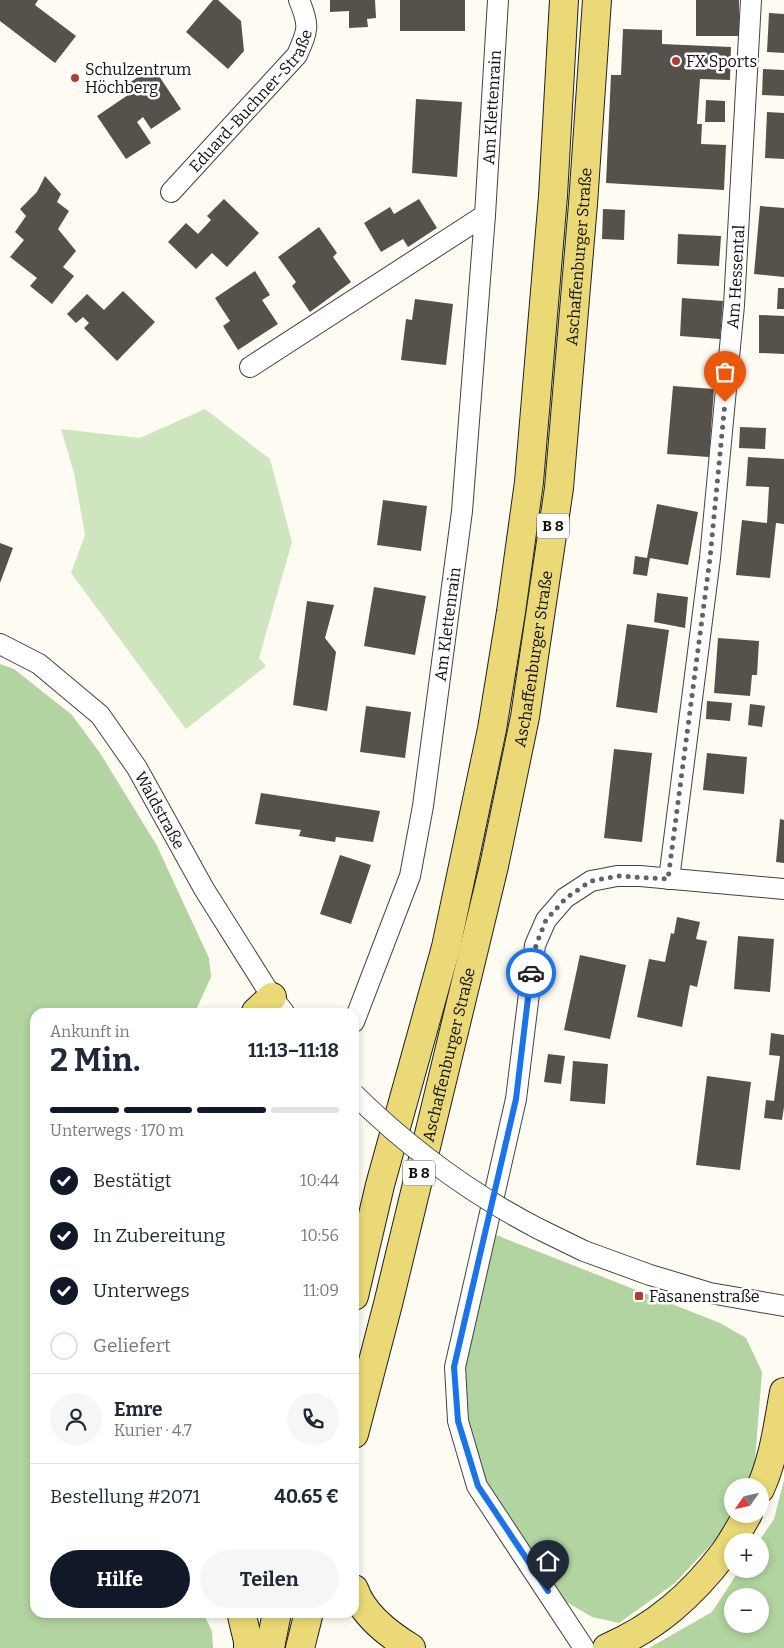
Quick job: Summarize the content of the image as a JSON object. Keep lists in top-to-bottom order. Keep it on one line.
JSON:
{"streets":{"main road":["Aschaffenburger Straße","B 8"],"street":["Eduard-Buchner-Straße","Am Klettenrain","Am Hessental","Waldstraße"]},"places":{"other":["FX Sports","Schulzentrum Höchberg"],"transit":["Fasanenstraße"]},"north":"bottom left","page":{"heading":["2 Min.","Ankunft in","11:13–11:18"],"panel":["Emre","Kurier · 4.7","Bestellung #2071","40.65 €"],"bar":"Unterwegs · 170 m","list":[["Bestätigt","10:44"],["In Zubereitung","10:56"],["Unterwegs","11:09"],"Geliefert"],"map_buttons":["+","−"],"buttons":["Hilfe","Teilen"]}}
